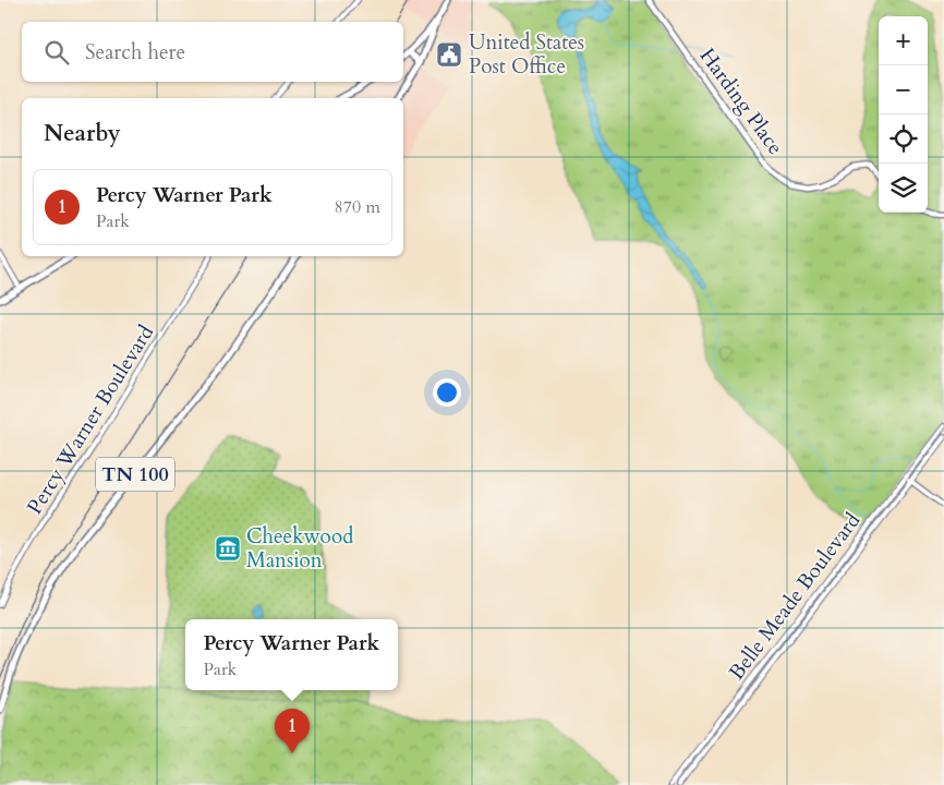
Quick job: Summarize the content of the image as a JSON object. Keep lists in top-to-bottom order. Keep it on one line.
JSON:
{"streets":{"main road":["Harding Place","TN 100"],"street":["Percy Warner Boulevard","Belle Meade Boulevard"]},"places":{"public building":["United States Post Office"],"museum":["Cheekwood Mansion"]},"page":{"map_buttons":["+","−"],"search":"Search here","heading":"Nearby","list":[{"mark":"1","name":"Percy Warner Park","note":"Park","value":"870 m"}],"popup":["Percy Warner Park","Park"],"pins":"1"}}
